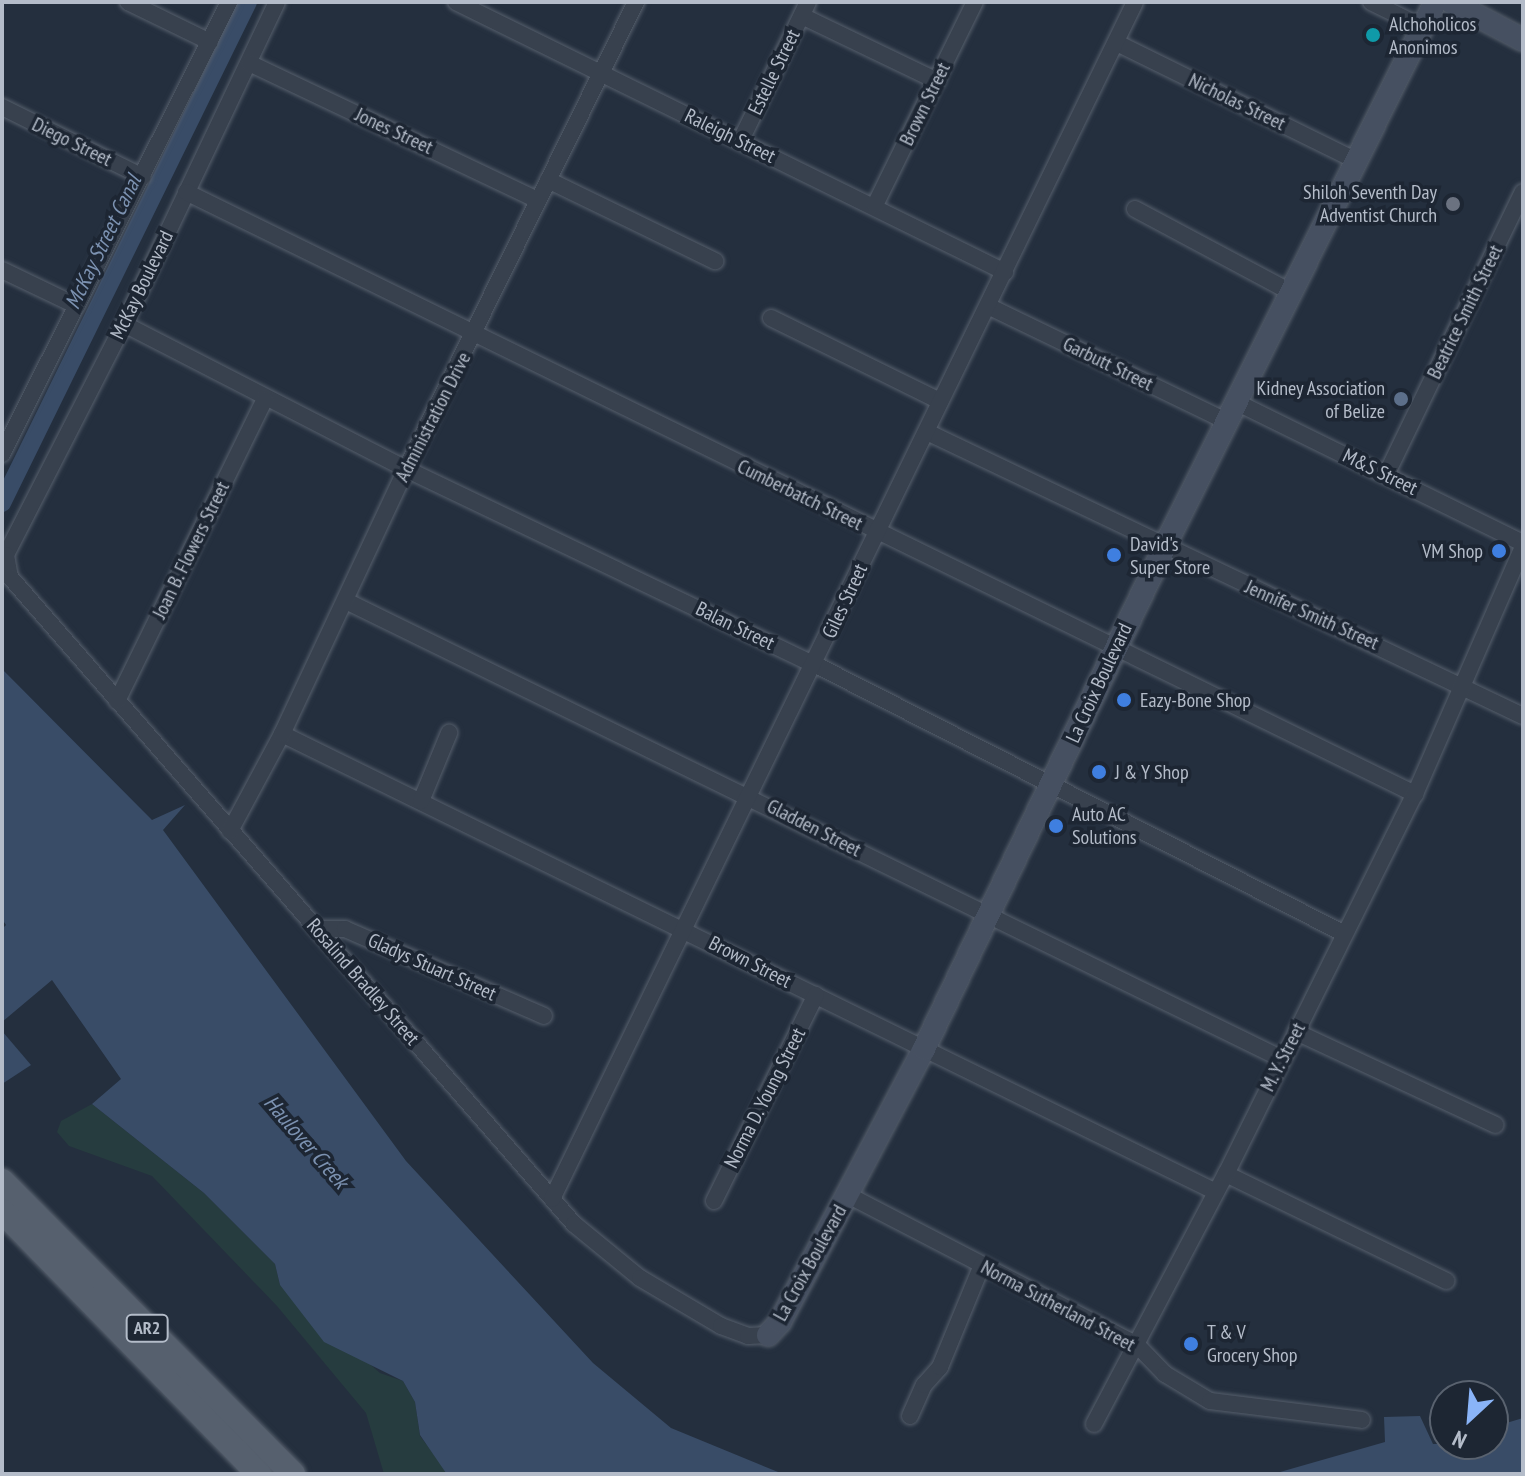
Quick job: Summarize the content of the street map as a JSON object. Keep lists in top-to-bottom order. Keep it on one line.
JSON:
{"streets":{"main road":["AR2"],"street":["Estelle Street","Nicholas Street","Brown Street","Jones Street","Raleigh Street","Diego Street","McKay Boulevard","Beatrice Smith Street","Garbutt Street","Administration Drive","M&S Street","Cumberbatch Street","Joan B. Flowers Street","Giles Street","Jennifer Smith Street","Balan Street","La Croix Boulevard","Gladden Street","Gladys Stuart Street","Rosalind Bradley Street","M. Y. Street","Norma D. Young Street","Norma Sutherland Street"]},"crossings":[["Estelle Street","Raleigh Street"],["Nicholas Street","Giles Street"],["Nicholas Street","La Croix Boulevard"],["Brown Street","Raleigh Street"],["Brown Street","Administration Drive"],["Brown Street","Giles Street"],["Brown Street","La Croix Boulevard"],["Brown Street","M. Y. Street"],["Brown Street","Norma D. Young Street"],["Jones Street","McKay Boulevard"],["Jones Street","Administration Drive"],["Raleigh Street","Administration Drive"],["Raleigh Street","Giles Street"],["McKay Boulevard","Cumberbatch Street"],["McKay Boulevard","Balan Street"],["McKay Boulevard","Rosalind Bradley Street"],["Beatrice Smith Street","M&S Street"],["Garbutt Street","M&S Street"],["Garbutt Street","Giles Street"],["Garbutt Street","La Croix Boulevard"],["Administration Drive","Cumberbatch Street"],["Administration Drive","Balan Street"],["Administration Drive","Gladden Street"],["Administration Drive","Rosalind Bradley Street"],["M&S Street","La Croix Boulevard"],["M&S Street","M. Y. Street"],["Cumberbatch Street","Giles Street"],["Cumberbatch Street","La Croix Boulevard"],["Cumberbatch Street","M. Y. Street"],["Joan B. Flowers Street","Balan Street"],["Joan B. Flowers Street","Rosalind Bradley Street"],["Giles Street","Jennifer Smith Street"],["Giles Street","Balan Street"],["Giles Street","Gladden Street"],["Giles Street","Rosalind Bradley Street"],["Jennifer Smith Street","La Croix Boulevard"],["Jennifer Smith Street","M. Y. Street"],["Balan Street","La Croix Boulevard"],["Balan Street","M. Y. Street"],["La Croix Boulevard","Gladden Street"],["La Croix Boulevard","Rosalind Bradley Street"],["La Croix Boulevard","Norma Sutherland Street"],["Gladden Street","M. Y. Street"],["Gladys Stuart Street","Rosalind Bradley Street"],["M. Y. Street","Norma Sutherland Street"]],"water":["McKay Street Canal","Haulover Creek"],"places":["Alchoholicos Anonimos","Shiloh Seventh Day Adventist Church","Kidney Association of Belize","VM Shop","David's Super Store","Eazy-Bone Shop","J & Y Shop","Auto AC Solutions","T & V Grocery Shop"],"north":"bottom left"}
